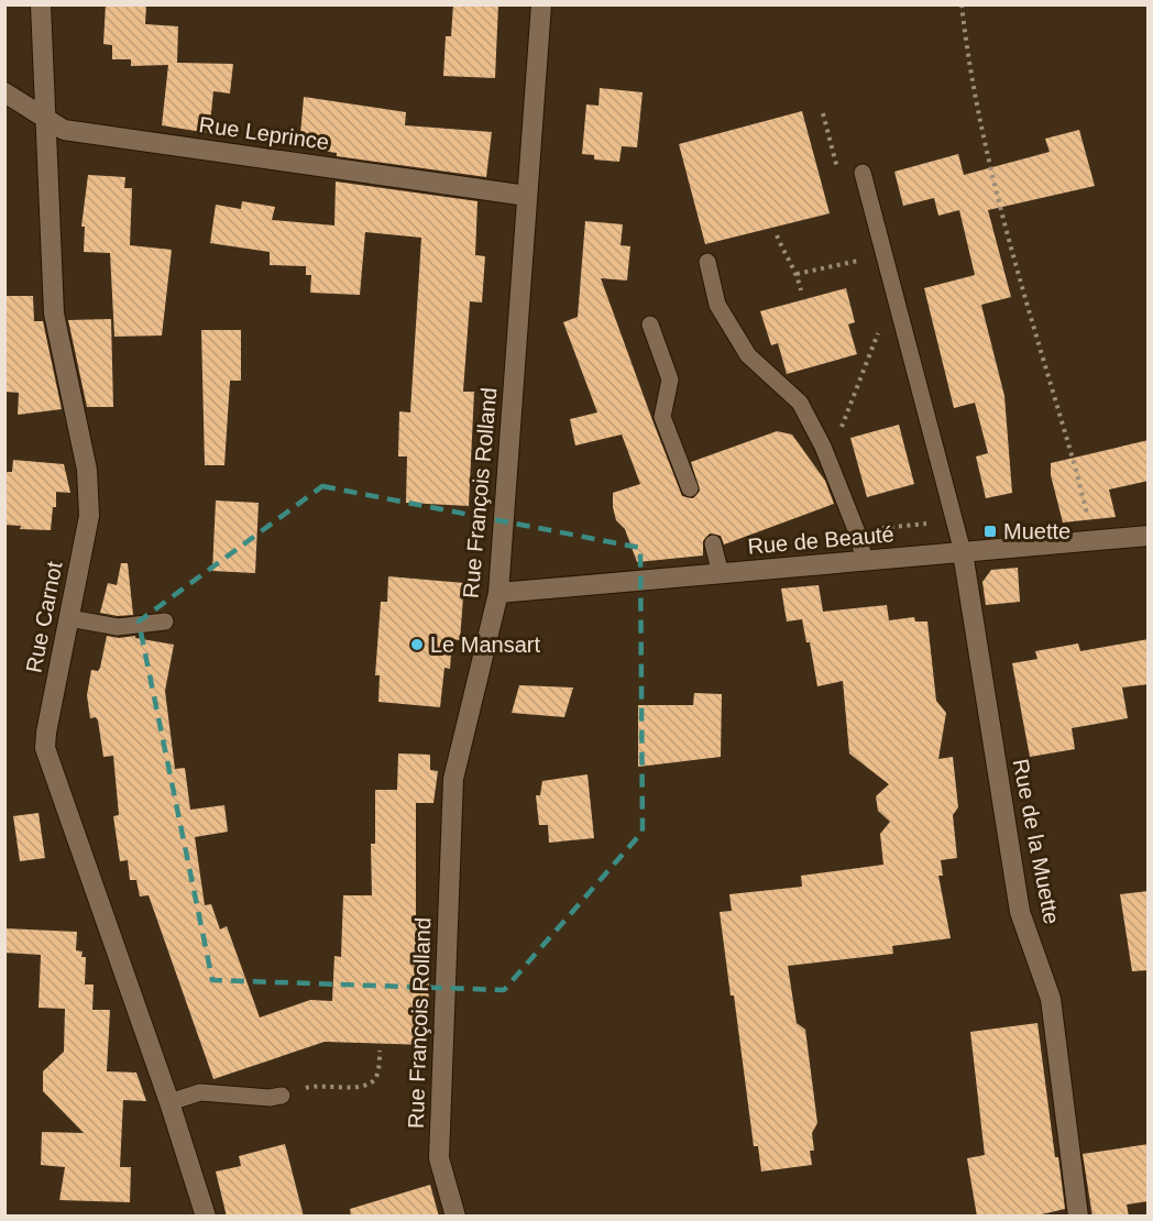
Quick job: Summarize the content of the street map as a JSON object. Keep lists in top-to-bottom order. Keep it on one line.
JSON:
{"streets":{"street":["Rue Leprince","Rue François Rolland","Rue de Beauté","Rue Carnot","Rue de la Muette"]},"crossings":[["Rue Leprince","Rue François Rolland"],["Rue Leprince","Rue Carnot"],["Rue François Rolland","Rue de Beauté"],["Rue de Beauté","Rue de la Muette"]],"places":{"transit":["Muette"],"other":["Le Mansart"]}}
